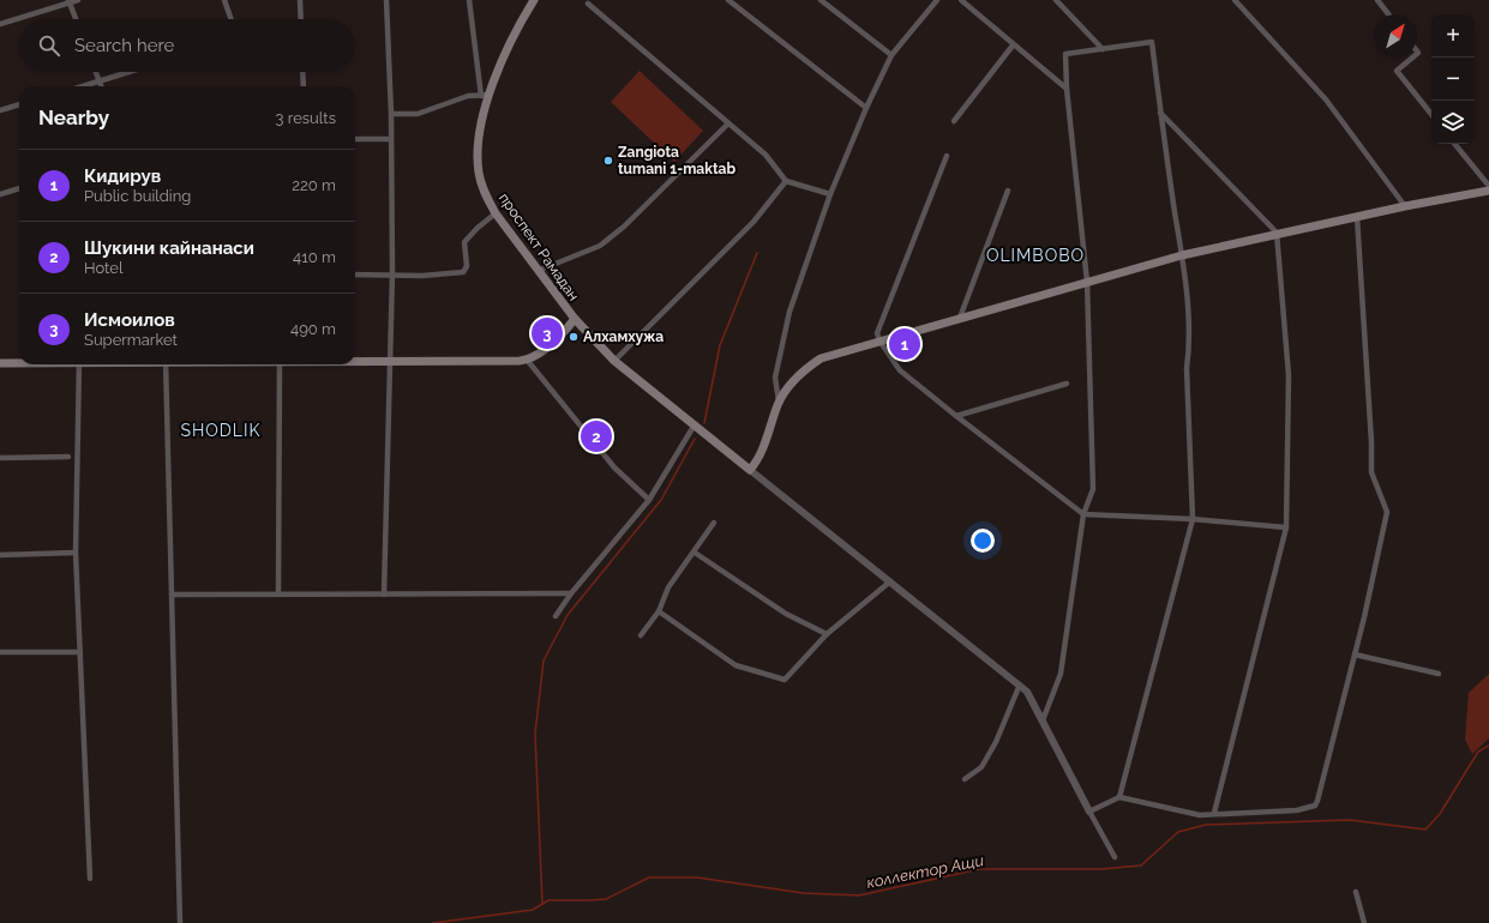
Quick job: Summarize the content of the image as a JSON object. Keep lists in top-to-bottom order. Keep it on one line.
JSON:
{"streets":{"main road":["проспект Рамадан"]},"districts":["OLIMBOBO","SHODLIK"],"water":["коллектор Ащи"],"places":["Zangiota tumani 1-maktab","Алхамхужа"],"north":"top right","page":{"map_buttons":["+","−"],"search":"Search here","heading":["Nearby","3 results"],"list":[{"mark":"1","name":"Кидирув","note":"Public building","value":"220 m"},{"mark":"2","name":"Шукини кайнанаси","note":"Hotel","value":"410 m"},{"mark":"3","name":"Исмоилов","note":"Supermarket","value":"490 m"}],"pins":["3","1","2"]}}
